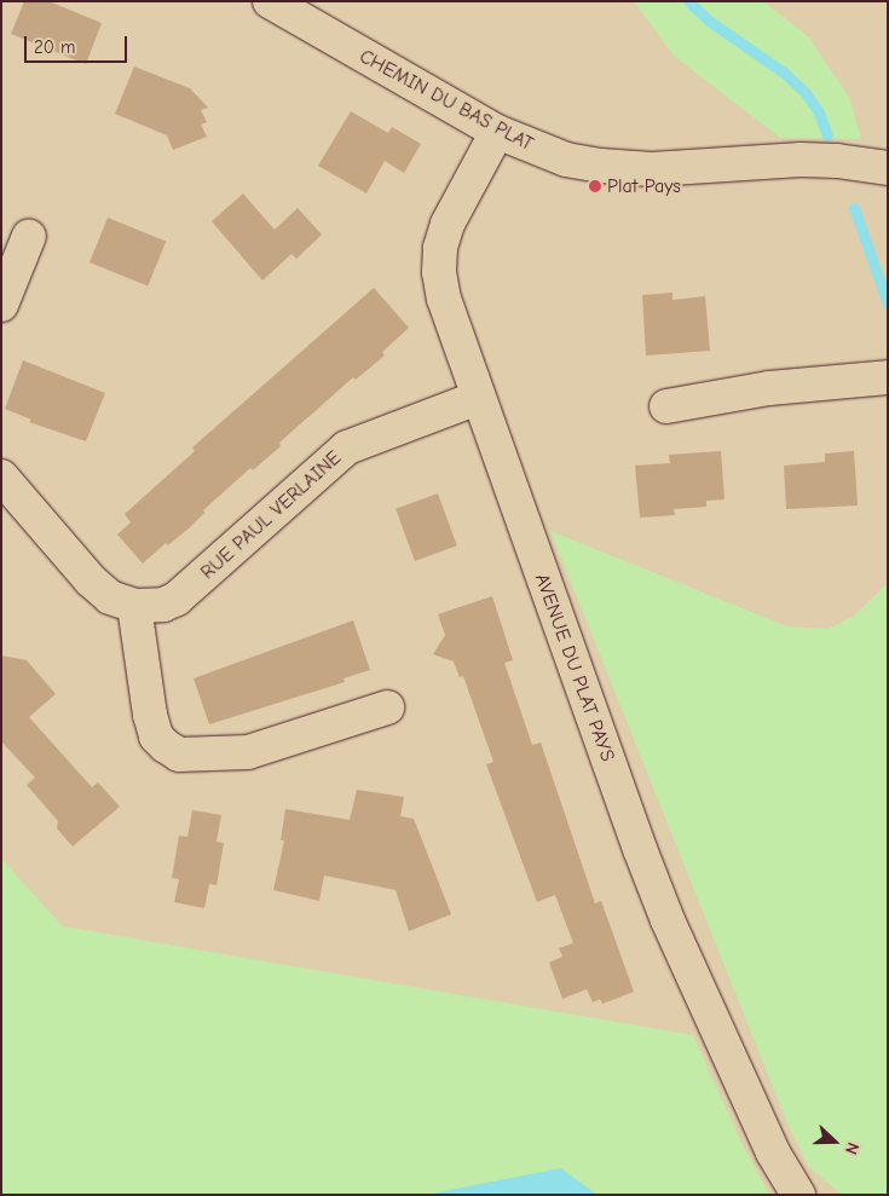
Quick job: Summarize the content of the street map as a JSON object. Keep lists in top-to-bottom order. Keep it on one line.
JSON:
{"streets":{"street":["CHEMIN DU BAS PLAT","RUE PAUL VERLAINE","AVENUE DU PLAT PAYS"]},"crossings":[["CHEMIN DU BAS PLAT","AVENUE DU PLAT PAYS"],["RUE PAUL VERLAINE","AVENUE DU PLAT PAYS"]],"places":["Plat Pays"],"scale_bar":"20 m","north":"right"}
